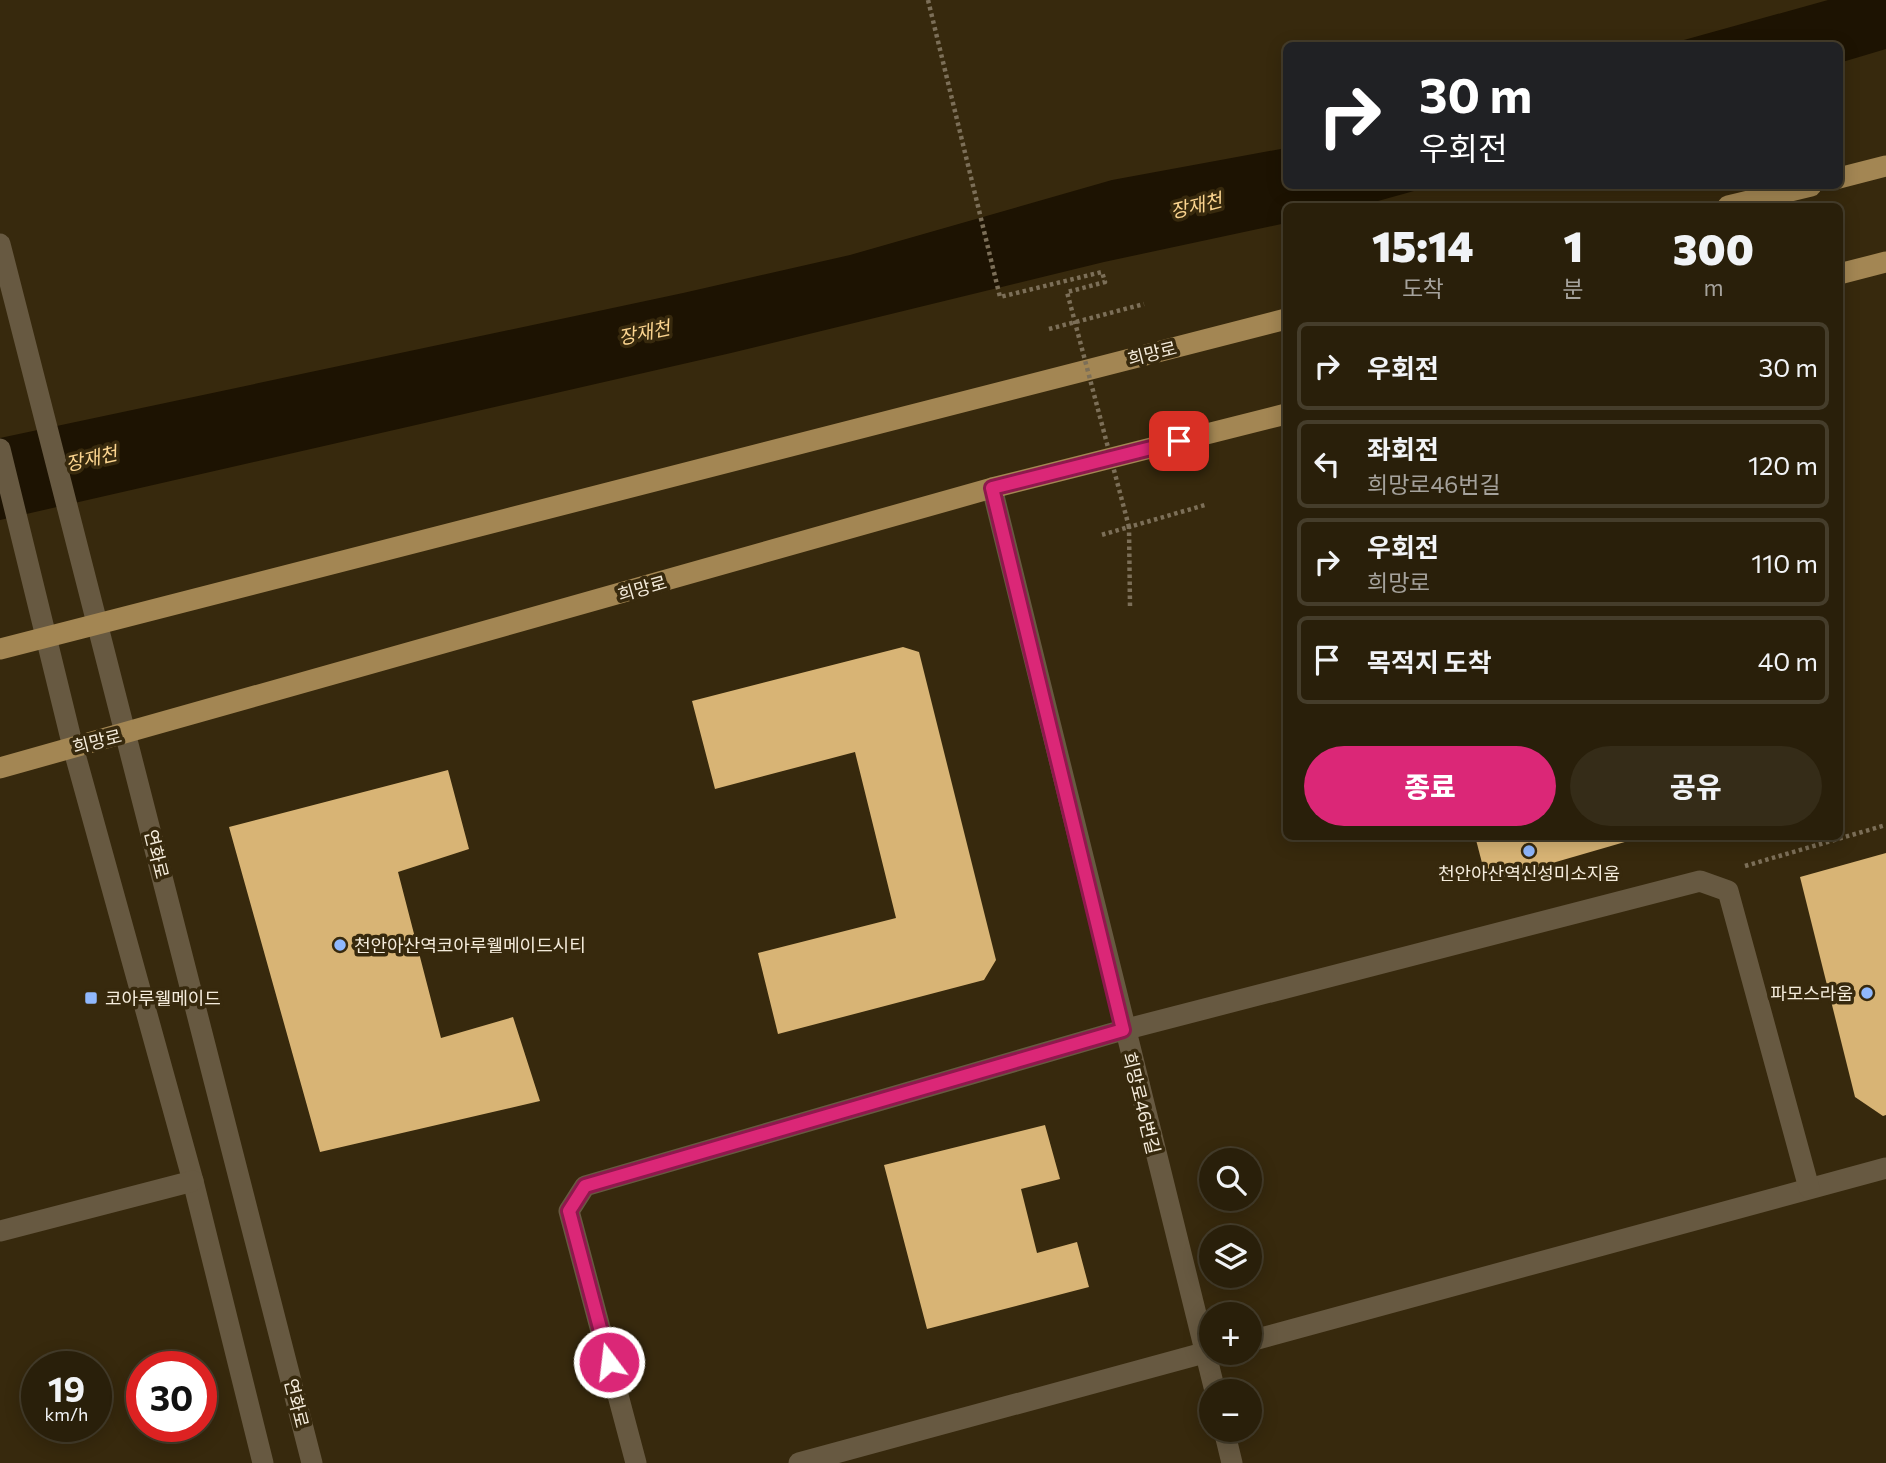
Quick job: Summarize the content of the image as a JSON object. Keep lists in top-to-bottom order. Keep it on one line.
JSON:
{"streets":{"main road":["희망로"],"street":["연화로","희망로46번길"]},"crossings":[["희망로","연화로"],["희망로","희망로46번길"]],"water":["장재천"],"places":{"other":["천안아산역신성미소지움","천안아산역코아루웰메이드시티","파모스라움"],"transit":["코아루웰메이드"]},"page":{"turn":["30 m","우회전"],"eta":["15:14","도착","1","분","300","m"],"list":[{"name":"우회전","value":"30 m"},{"name":"좌회전","note":"희망로46번길","value":"120 m"},{"name":"우회전","note":"희망로","value":"110 m"},{"name":"목적지 도착","value":"40 m"}],"buttons":["종료","공유"],"map_buttons":["+","−"],"speed":"19 km/h","limit":"30"}}
